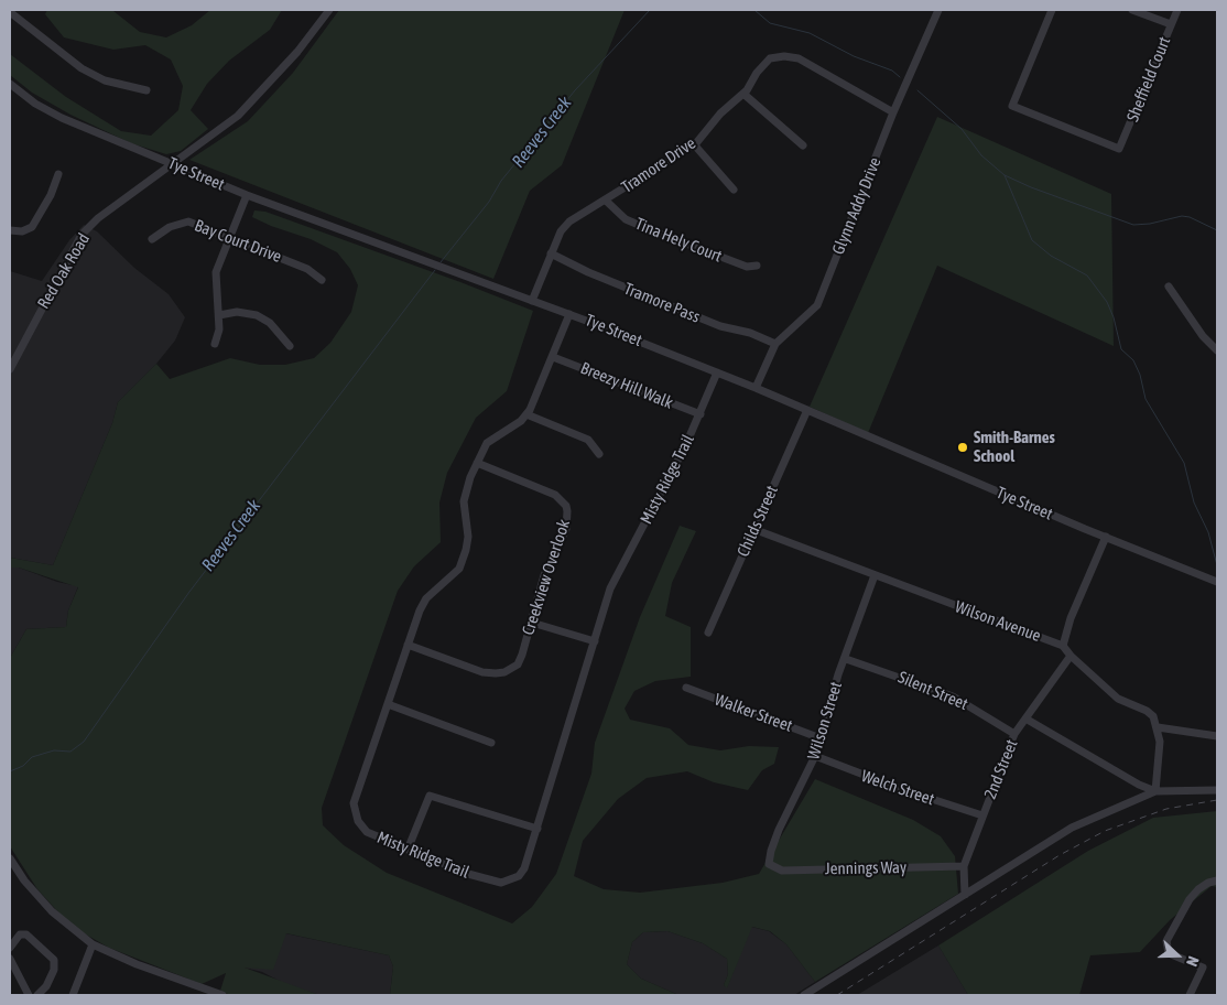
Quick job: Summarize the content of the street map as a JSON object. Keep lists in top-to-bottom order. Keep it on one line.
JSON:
{"streets":{"street":["Sheffield Court","Tramore Drive","Tye Street","Glynn Addy Drive","Tina Hely Court","Bay Court Drive","Red Oak Road","Tramore Pass","Breezy Hill Walk","Misty Ridge Trail","Childs Street","Creekview Overlook","Wilson Avenue","Silent Street","Walker Street","Wilson Street","2nd Street","Welch Street","Jennings Way"]},"crossings":[["Tramore Drive","Tye Street"],["Tramore Drive","Glynn Addy Drive"],["Tramore Drive","Tina Hely Court"],["Tramore Drive","Tramore Pass"],["Tye Street","Glynn Addy Drive"],["Tye Street","Red Oak Road"],["Tye Street","Misty Ridge Trail"],["Tye Street","Childs Street"],["Glynn Addy Drive","Tramore Pass"],["Breezy Hill Walk","Misty Ridge Trail"],["Misty Ridge Trail","Creekview Overlook"],["Childs Street","Wilson Avenue"],["Wilson Avenue","Wilson Street"],["Wilson Avenue","2nd Street"],["Silent Street","Wilson Street"],["Silent Street","2nd Street"],["Walker Street","Wilson Street"],["Wilson Street","Welch Street"],["Wilson Street","Jennings Way"],["2nd Street","Welch Street"],["2nd Street","Jennings Way"]],"water":["Reeves Creek"],"places":["Smith-Barnes School"],"north":"right"}
